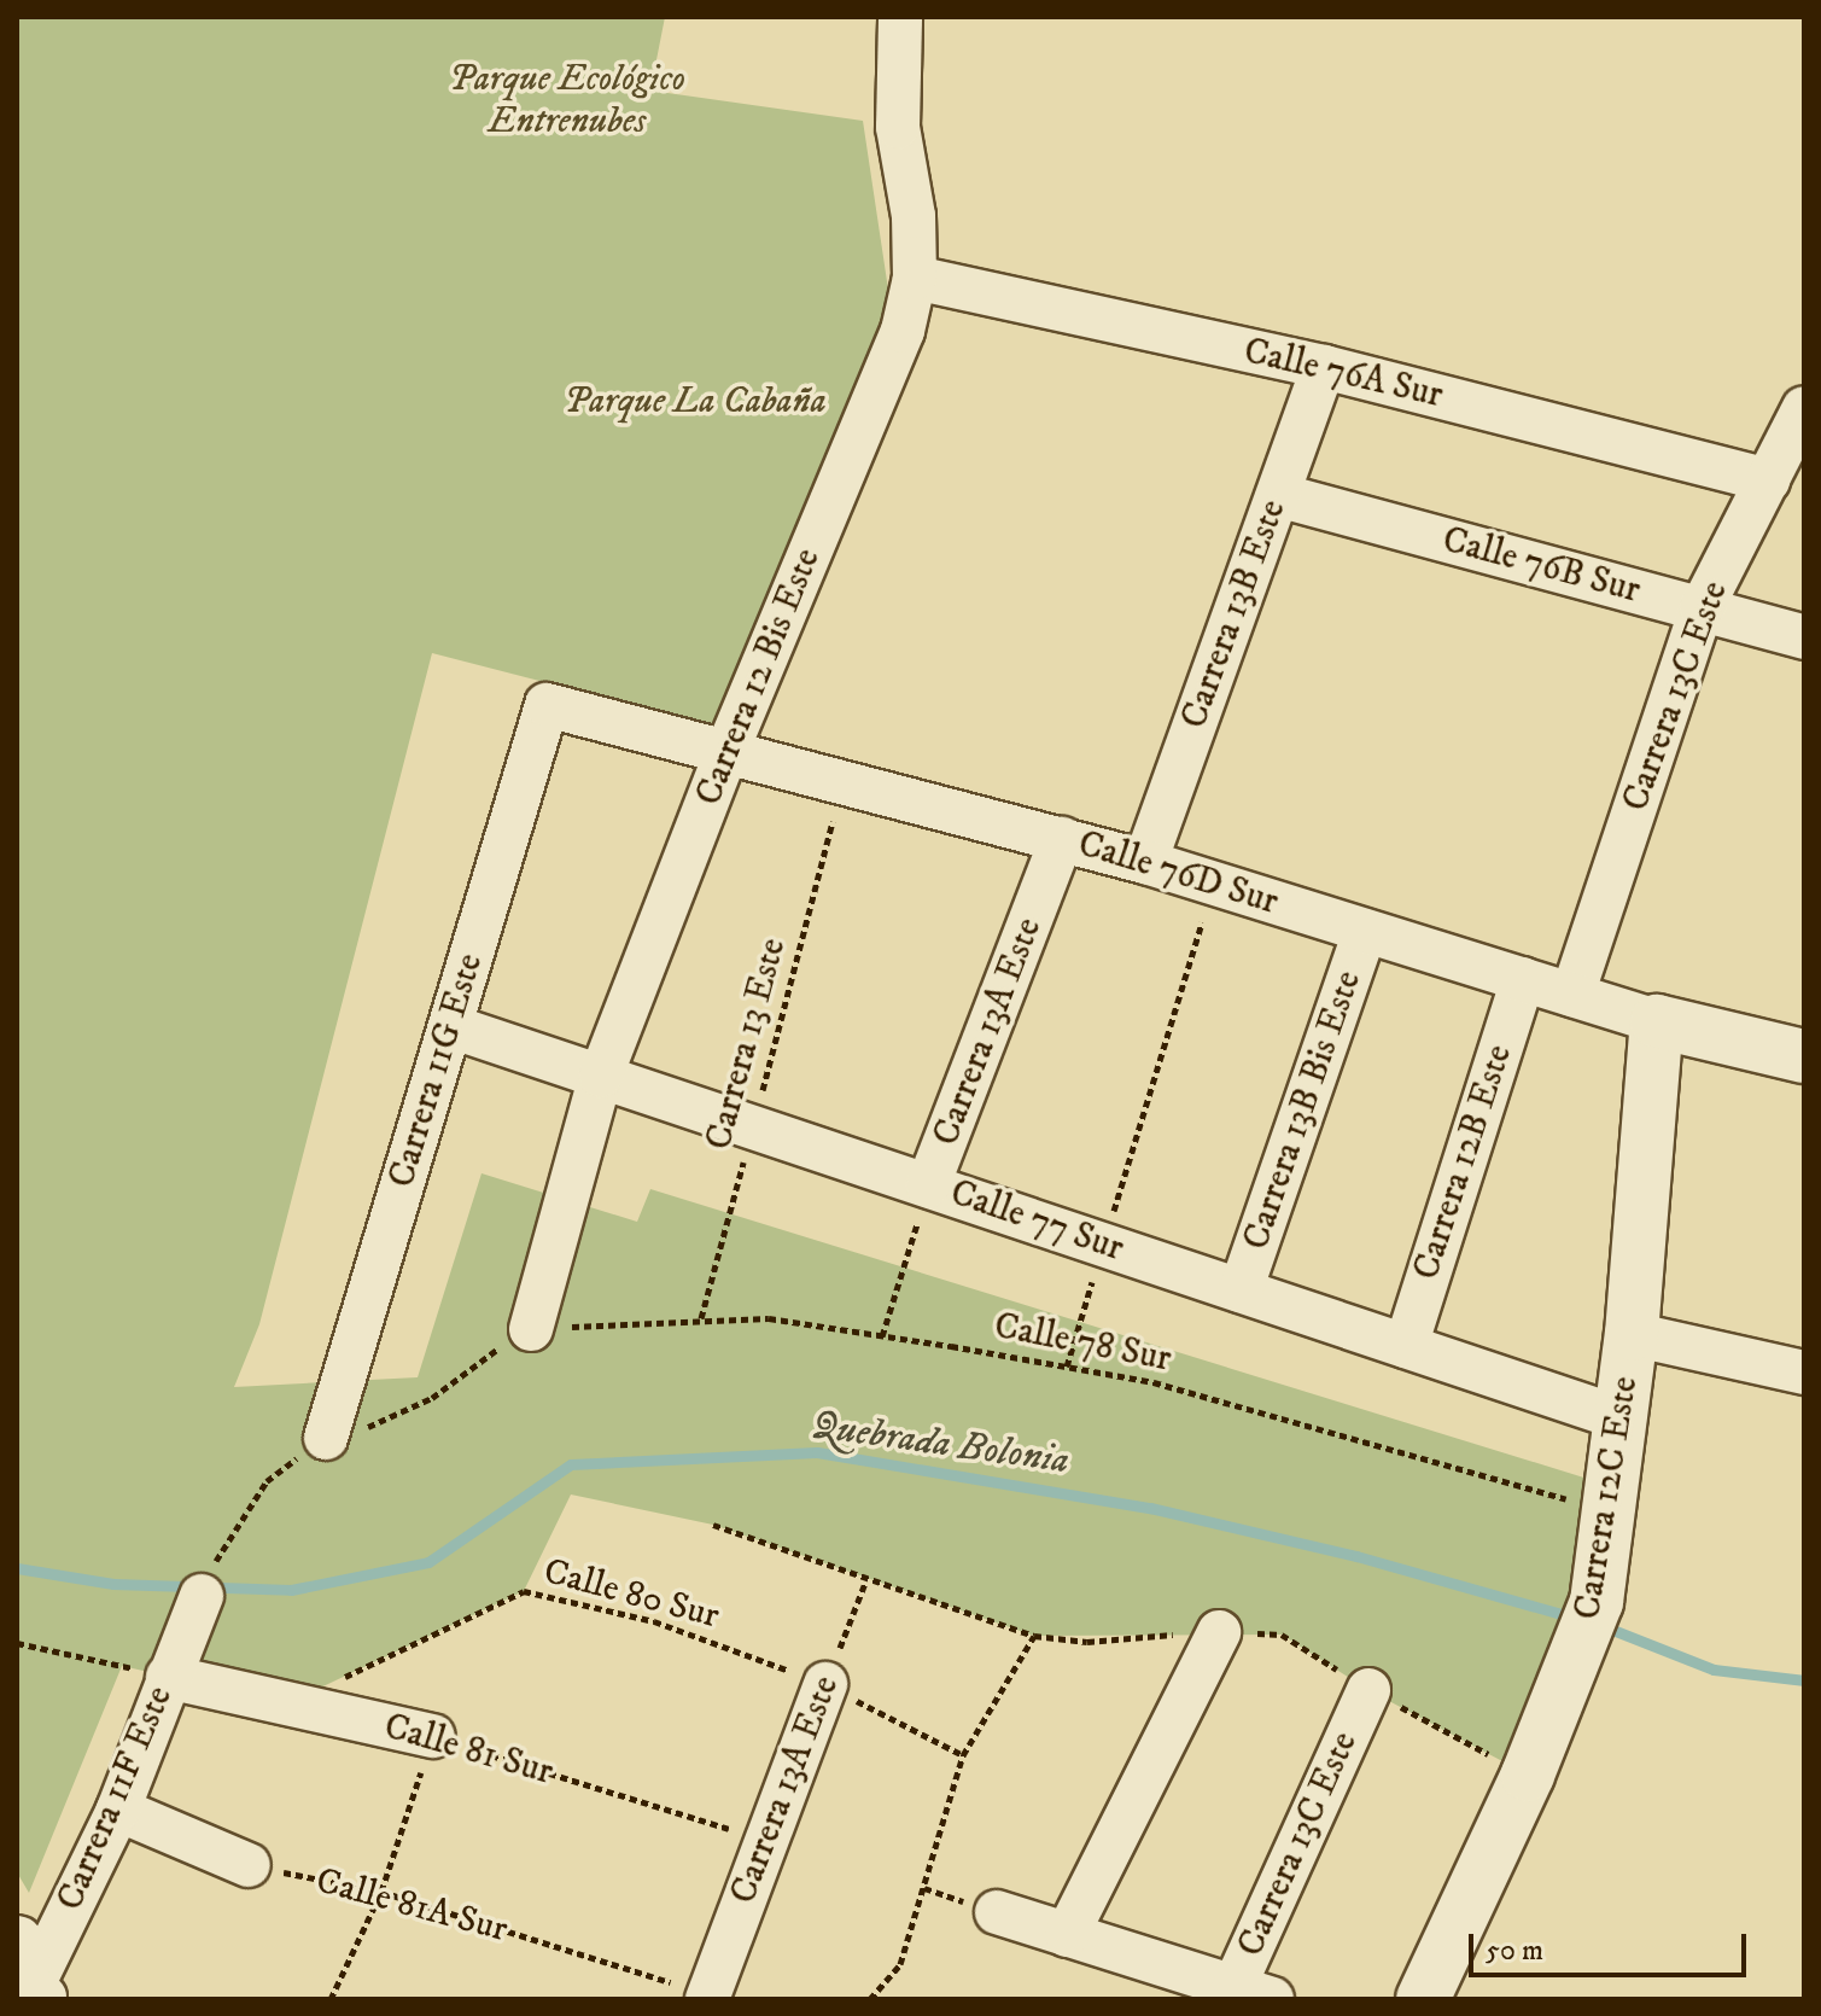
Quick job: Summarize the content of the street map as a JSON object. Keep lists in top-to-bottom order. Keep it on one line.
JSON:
{"streets":{"street":["Calle 76A Sur","Calle 76B Sur","Carrera 13B Este","Carrera 12 Bis Este","Carrera 13C Este","Calle 76D Sur","Carrera 13A Este","Carrera 11G Este","Carrera 13B Bis Este","Carrera 12B Este","Calle 77 Sur","Carrera 12C Este","Calle 81 Sur","Carrera 11F Este"],"path":["Carrera 13 Este","Calle 78 Sur","Calle 80 Sur","Calle 81A Sur"]},"crossings":[["Calle 76A Sur","Carrera 13B Este"],["Calle 76A Sur","Carrera 12 Bis Este"],["Calle 76A Sur","Carrera 13C Este"],["Calle 76B Sur","Carrera 13B Este"],["Calle 76B Sur","Carrera 13C Este"],["Carrera 13B Este","Calle 76D Sur"],["Carrera 12 Bis Este","Calle 76D Sur"],["Carrera 12 Bis Este","Calle 77 Sur"],["Carrera 12 Bis Este","Calle 78 Sur"],["Carrera 13C Este","Calle 76D Sur"],["Calle 76D Sur","Carrera 13A Este"],["Calle 76D Sur","Carrera 13 Este"],["Calle 76D Sur","Carrera 11G Este"],["Calle 76D Sur","Carrera 13B Bis Este"],["Calle 76D Sur","Carrera 12B Este"],["Calle 76D Sur","Carrera 12C Este"],["Carrera 13A Este","Calle 77 Sur"],["Carrera 13A Este","Calle 78 Sur"],["Carrera 13A Este","Calle 80 Sur"],["Carrera 13A Este","Calle 81 Sur"],["Carrera 13A Este","Calle 81A Sur"],["Carrera 13 Este","Calle 77 Sur"],["Carrera 13 Este","Calle 78 Sur"],["Carrera 11G Este","Calle 77 Sur"],["Carrera 13B Bis Este","Calle 77 Sur"],["Carrera 12B Este","Calle 77 Sur"],["Calle 77 Sur","Carrera 12C Este"],["Calle 78 Sur","Carrera 12C Este"],["Calle 80 Sur","Calle 81 Sur"],["Calle 81 Sur","Carrera 11F Este"]],"water":["Quebrada Bolonia"],"parks":["Parque Ecológico Entrenubes","Parque La Cabaña"],"scale_bar":"50 m"}
